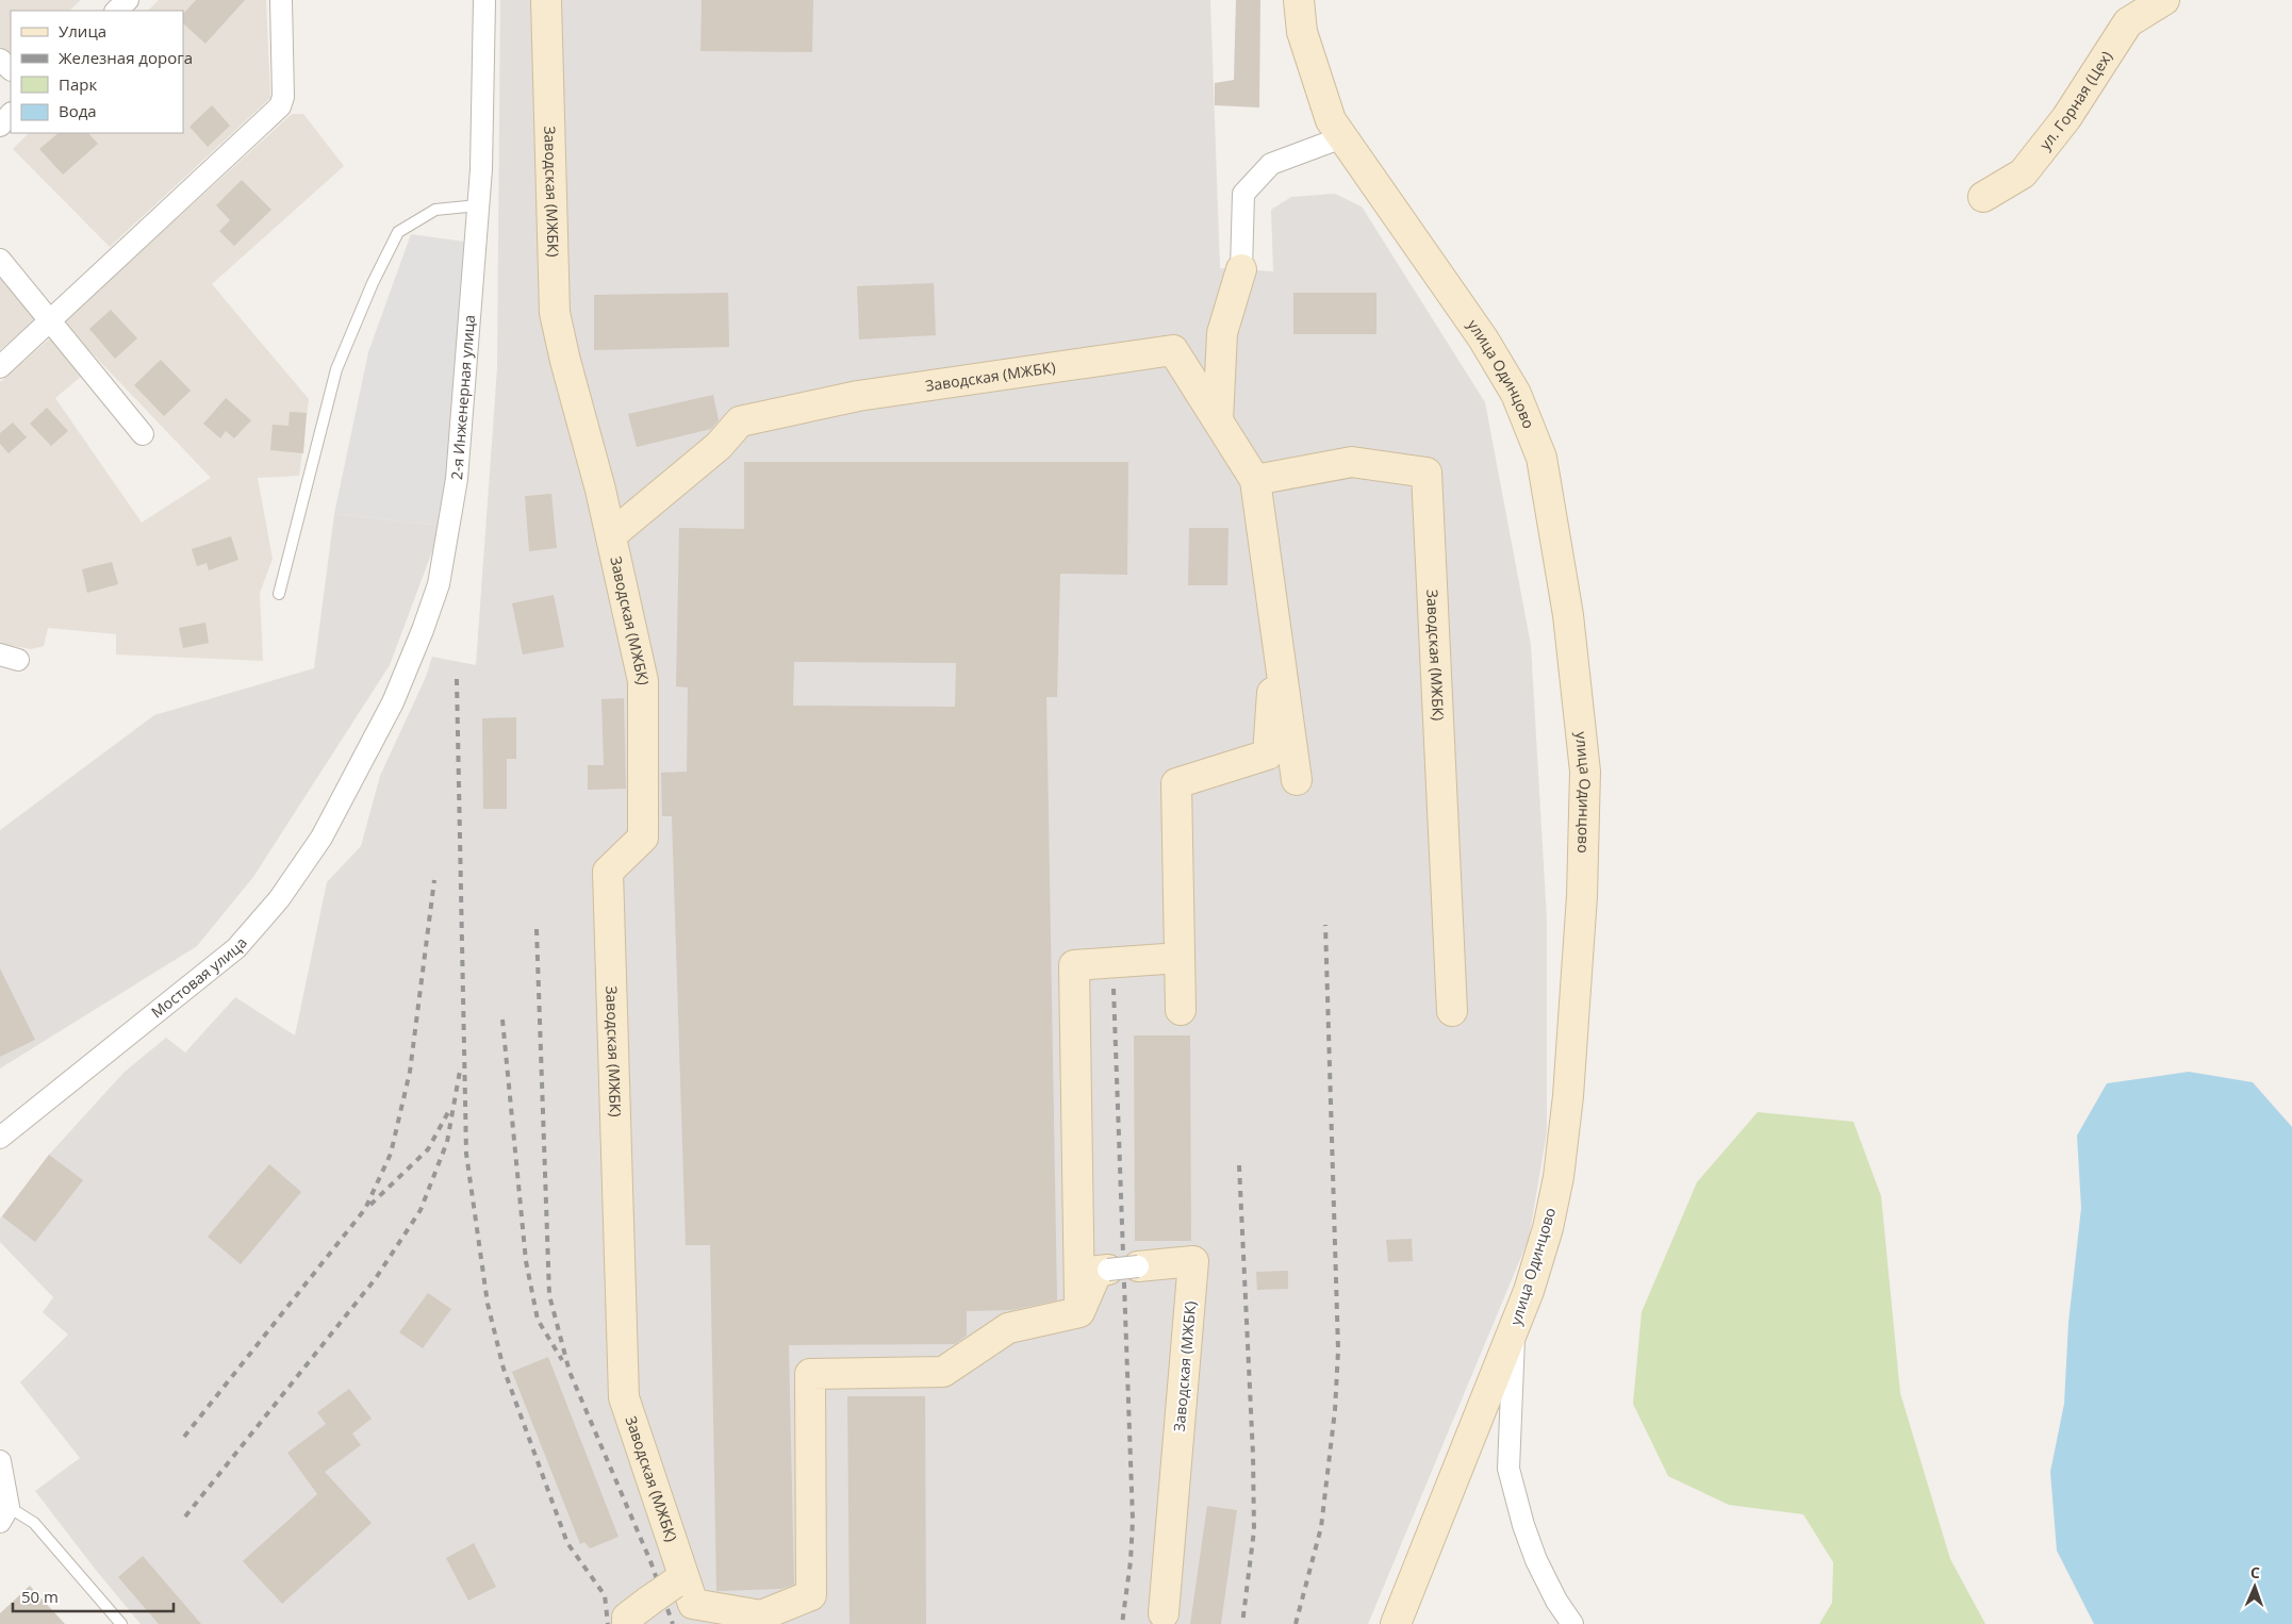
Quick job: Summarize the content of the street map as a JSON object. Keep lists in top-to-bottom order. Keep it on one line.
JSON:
{"streets":{"street":["ул. Горная (Цех)","Заводская (МЖБК)","улица Одинцово","2-я Инженерная улица","Мостовая улица"]},"crossings":[["2-я Инженерная улица","Мостовая улица"]],"legend":["Улица","Железная дорога","Парк","Вода"],"scale_bar":"50 m","north":"top"}
